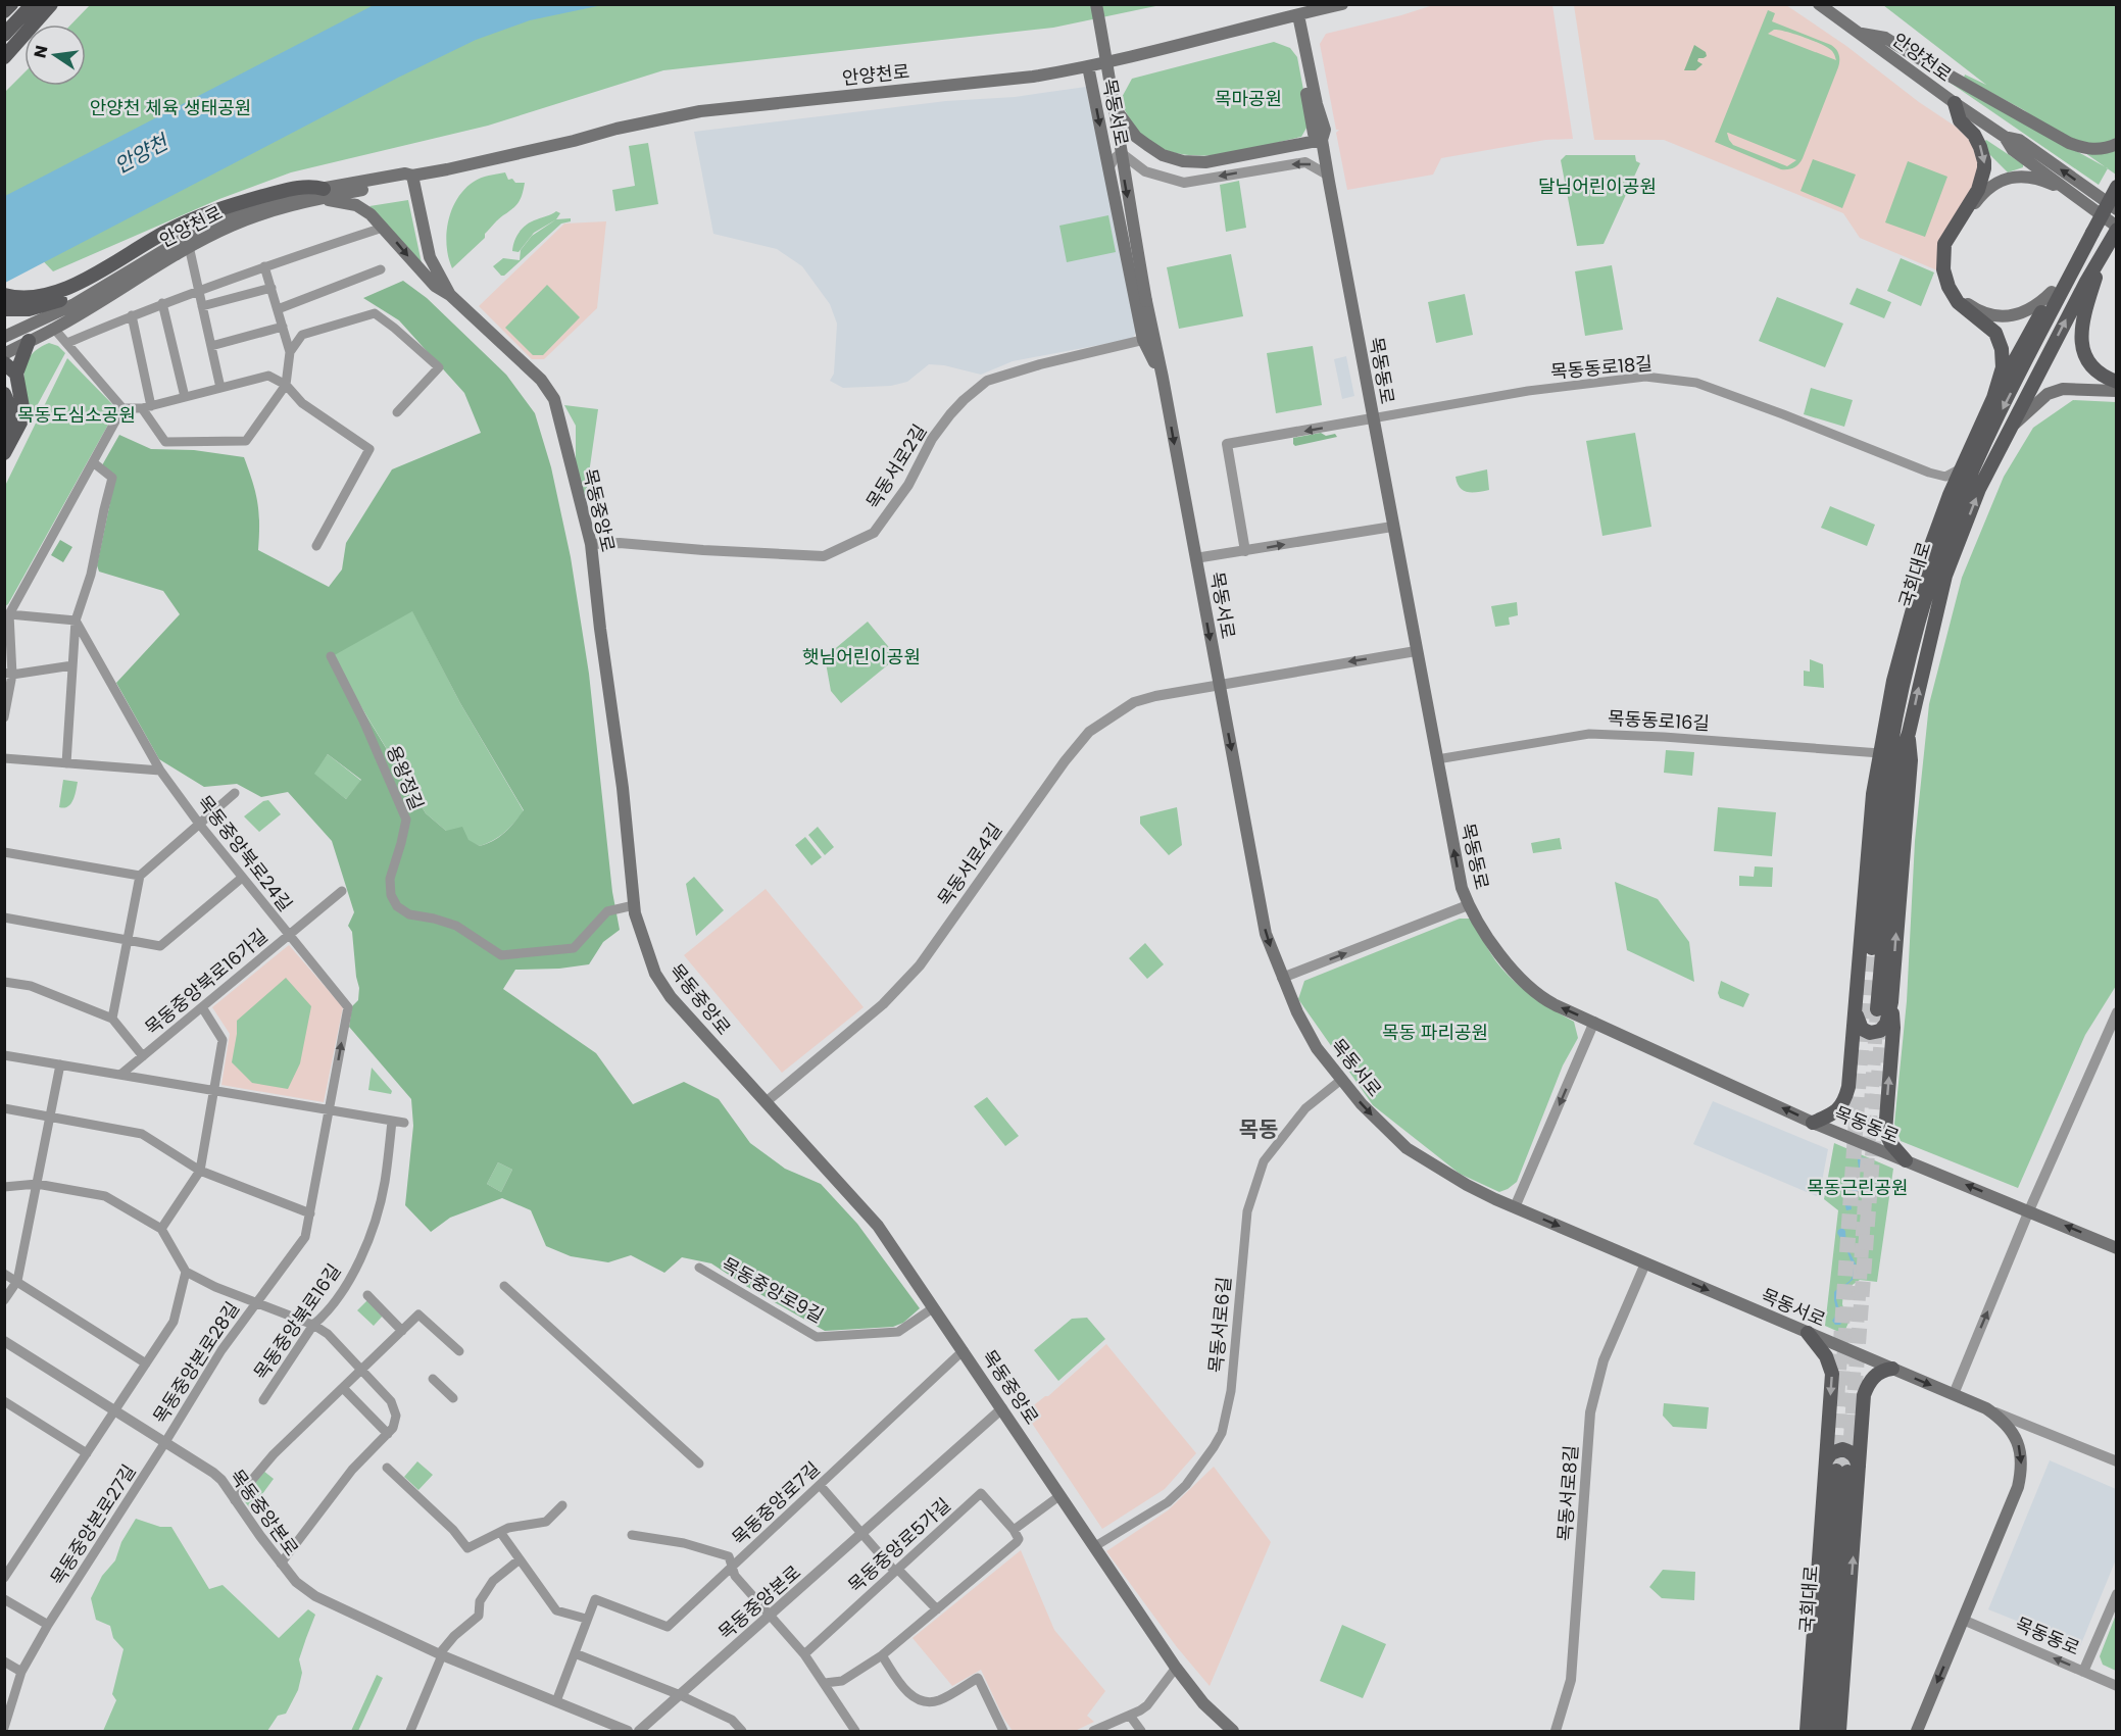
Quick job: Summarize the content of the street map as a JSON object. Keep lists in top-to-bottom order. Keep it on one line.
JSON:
{"streets":{"main road":["안양천로","목동서로","목동동로","목동중앙로","국회대로"],"street":["목동동로18길","목동서로2길","목동동로16길","용왕정길","목동중앙북로24길","목동서로4길","목동중앙북로16가길","목동중앙로9길","목동중앙북로16길","목동서로6길","목동중앙본로28길","목동서로8길","목동중앙로7길","목동중앙본로","목동중앙본로27길","목동중앙로5가길"]},"crossings":[["안양천로","목동서로"],["안양천로","목동동로"],["안양천로","목동중앙로"],["안양천로","국회대로"],["목동서로","목동동로"],["목동서로","목동서로2길"],["목동서로","목동서로4길"],["목동서로","목동서로6길"],["목동서로","목동서로8길"],["목동동로18길","목동동로"],["목동동로","목동동로16길"],["목동동로","목동서로4길"],["목동서로2길","목동중앙로"],["목동중앙로","용왕정길"],["목동중앙로","목동서로4길"],["목동중앙로","목동중앙로9길"],["목동중앙로","목동서로6길"],["목동중앙로","목동중앙로7길"],["목동중앙로","목동중앙본로"],["목동중앙북로24길","목동중앙북로16가길"],["목동중앙북로24길","목동중앙본로28길"],["목동중앙북로16길","목동중앙본로28길"],["목동중앙본로28길","목동중앙본로"],["목동중앙본로28길","목동중앙본로27길"],["목동중앙본로","목동중앙본로27길"]],"one_way":["목동서로","목동동로"],"districts":["목동"],"water":["안양천"],"parks":["목마공원","안양천 체육 생태공원","달님어린이공원","목동도심소공원","햇님어린이공원","목동 파리공원","목동근린공원"],"north":"left"}
